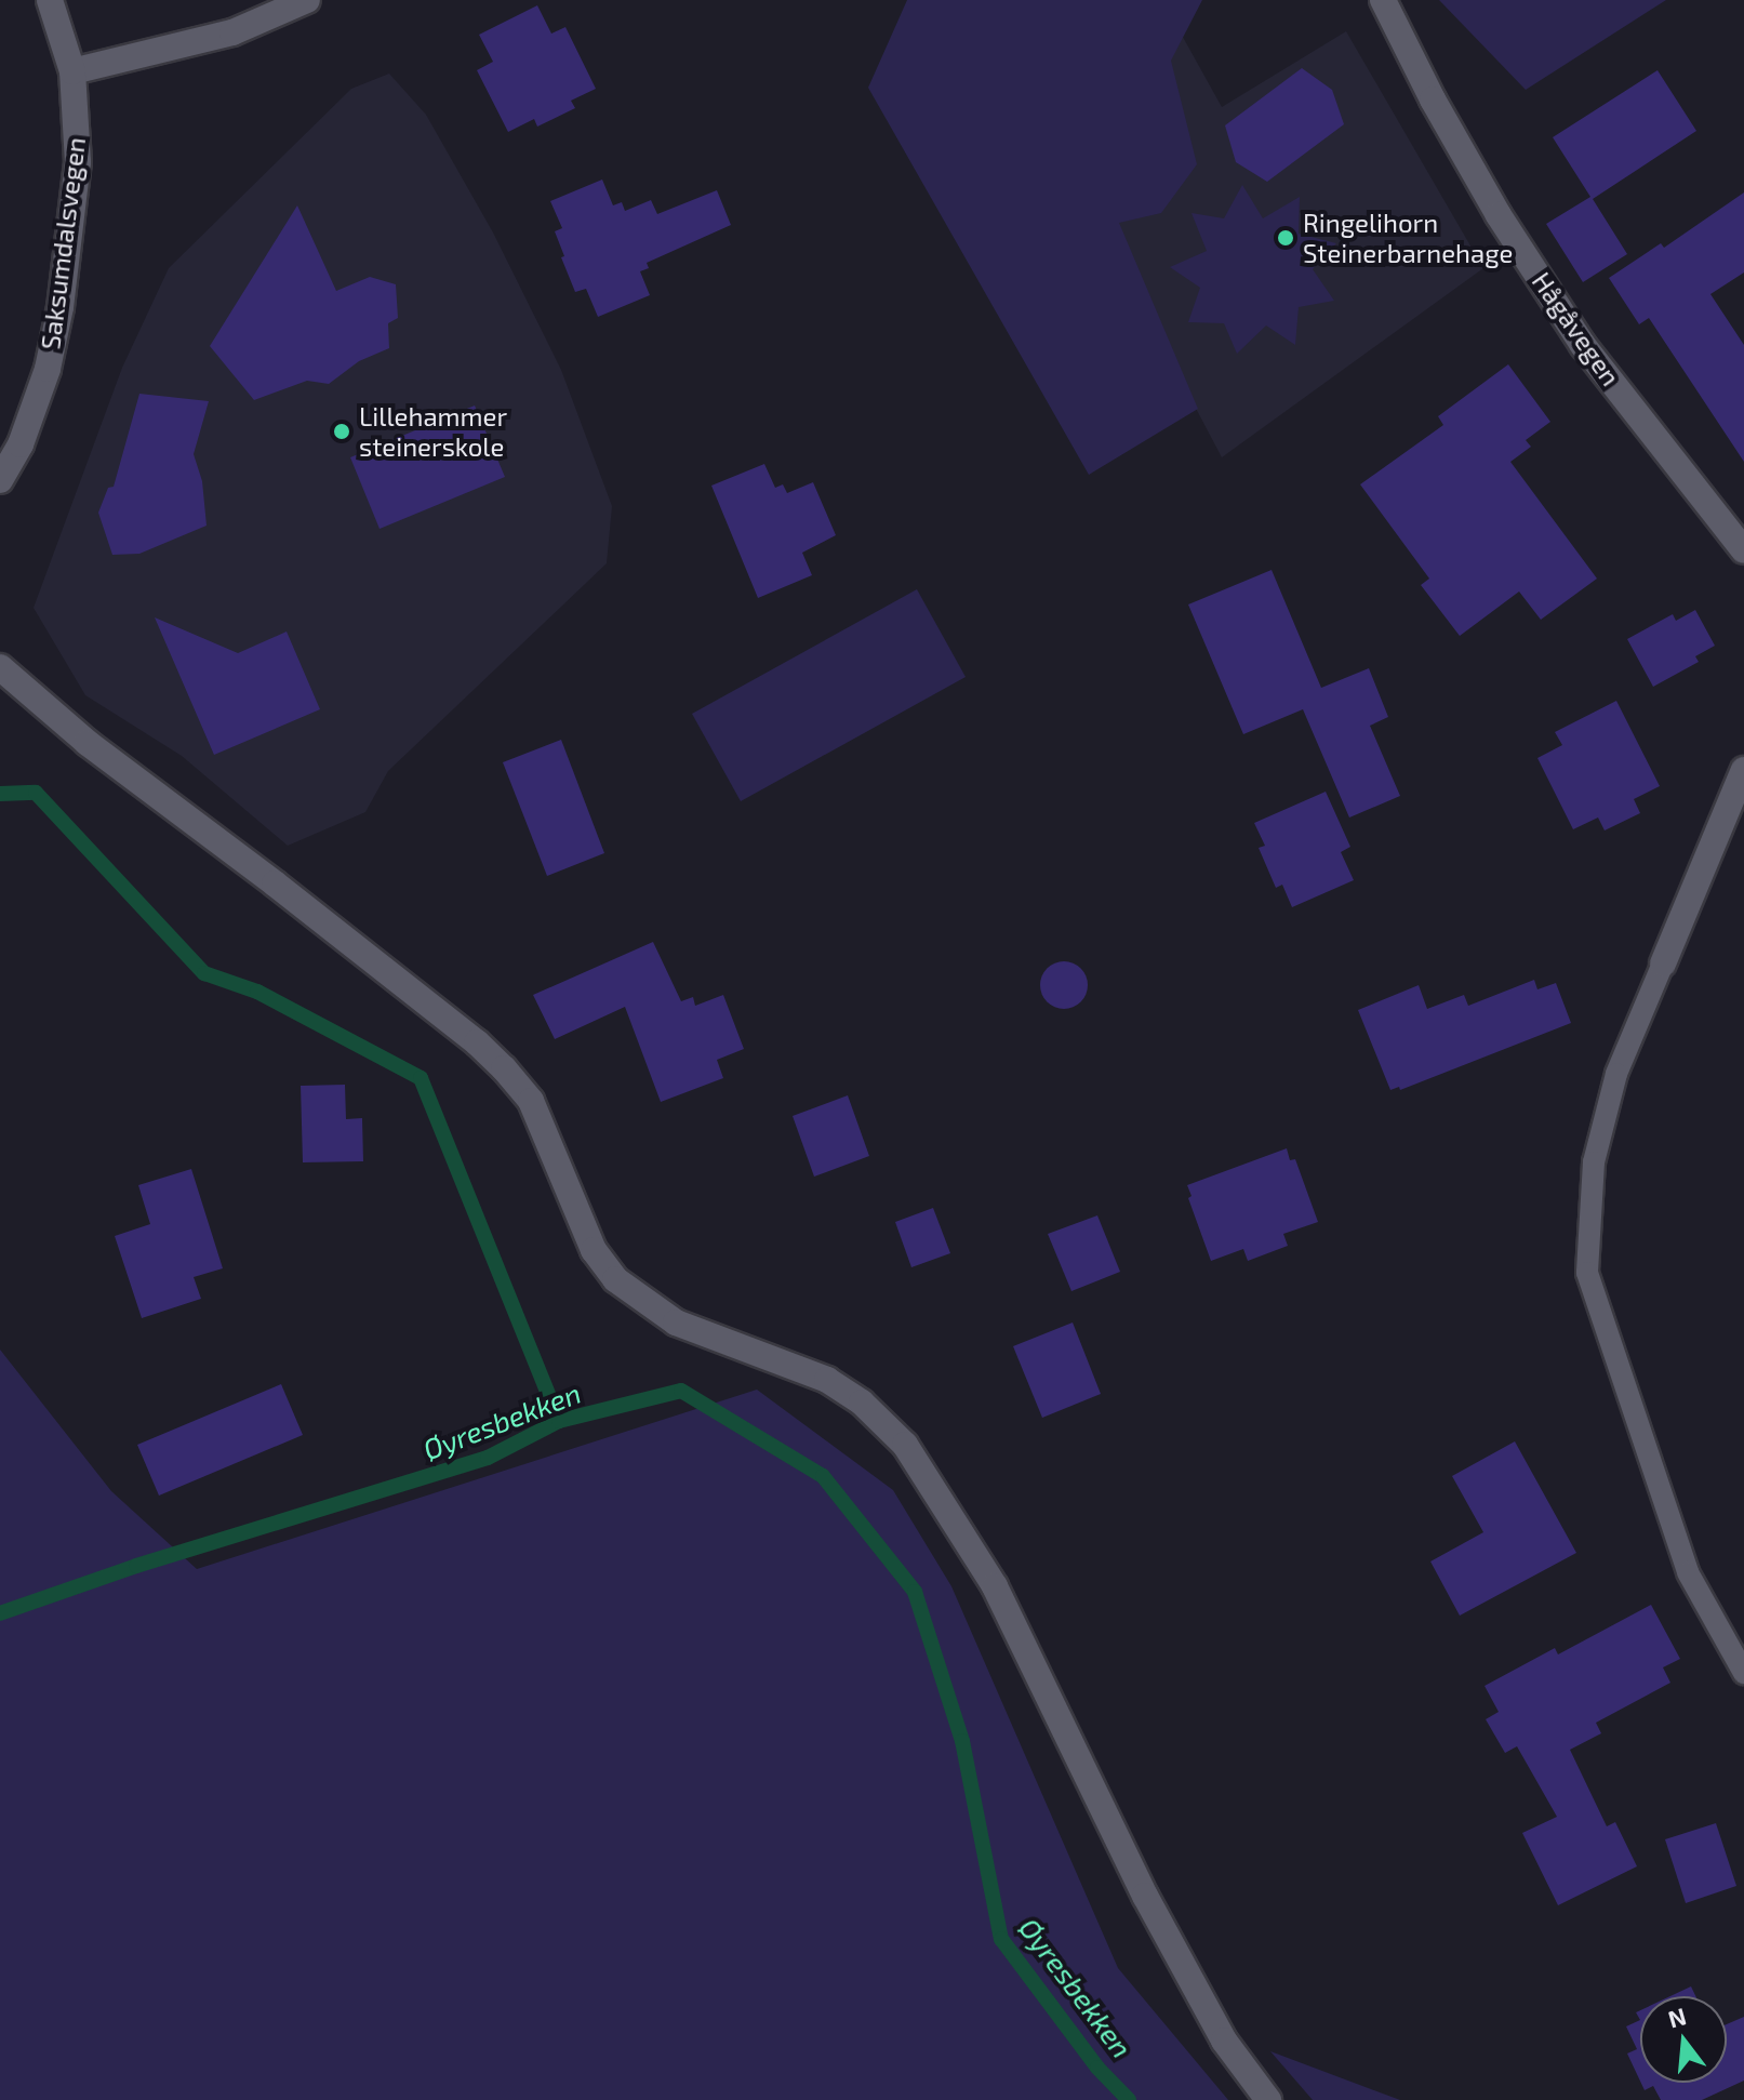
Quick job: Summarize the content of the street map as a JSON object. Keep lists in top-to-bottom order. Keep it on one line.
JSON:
{"streets":{"street":["Saksumdalsvegen","Hågåvegen"]},"water":["Øyresbekken"],"places":["Ringelihorn Steinerbarnehage","Lillehammer steinerskole"],"north":"top"}
